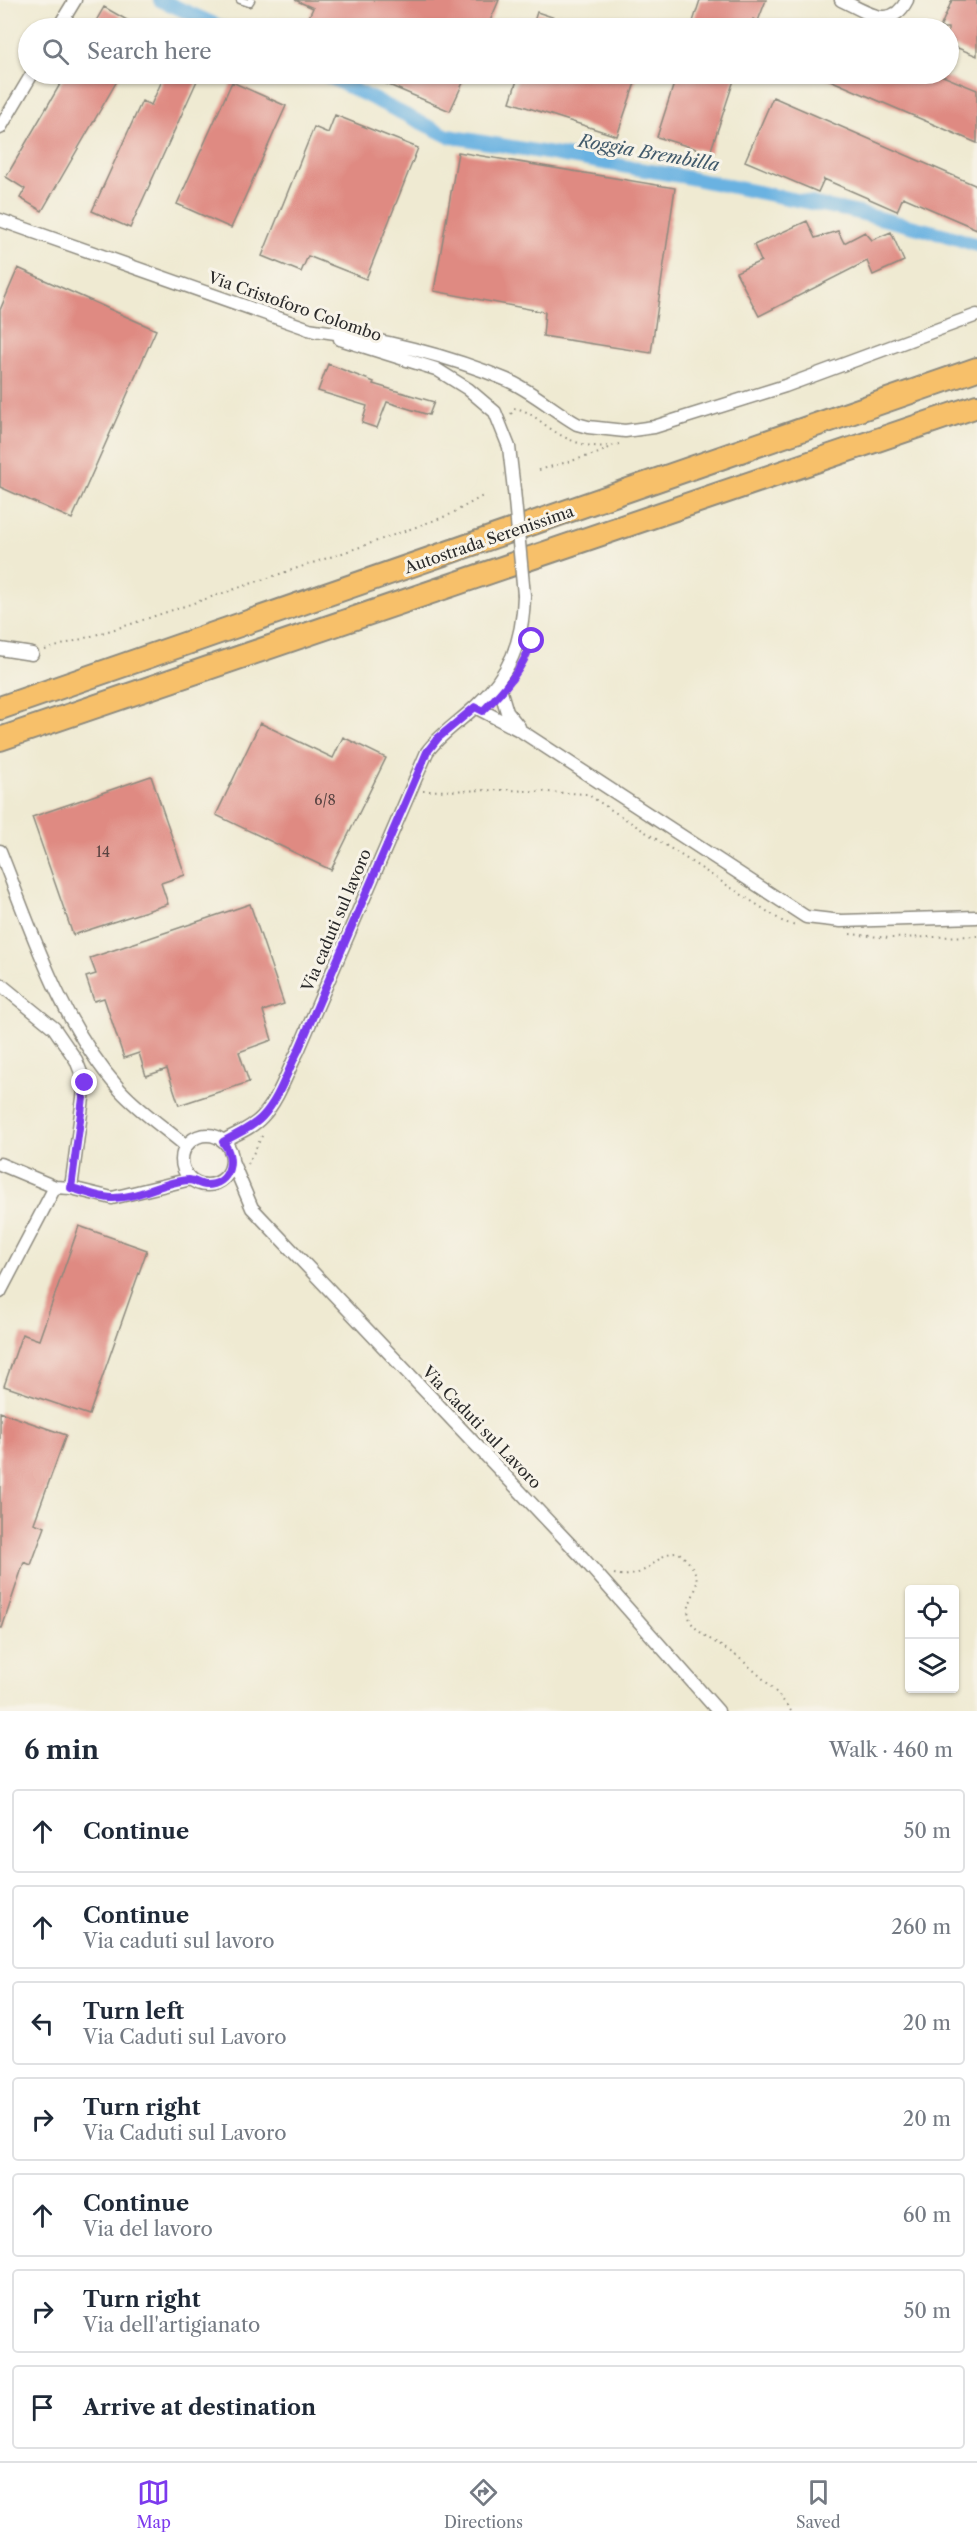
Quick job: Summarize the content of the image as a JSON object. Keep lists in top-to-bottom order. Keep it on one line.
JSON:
{"streets":{"highway":["Autostrada Serenissima"],"street":["Via Cristoforo Colombo","Via caduti sul lavoro","Via Caduti sul Lavoro"]},"crossings":[["Via Cristoforo Colombo","Via caduti sul lavoro"],["Via caduti sul lavoro","Via Caduti sul Lavoro"]],"water":["Roggia Brembilla"],"house_numbers":["6/8","14"],"page":{"search":"Search here","heading":["6 min","Walk · 460 m"],"list":[["Continue","50 m"],["Continue","Via caduti sul lavoro","260 m"],["Turn left","Via Caduti sul Lavoro","20 m"],["Turn right","Via Caduti sul Lavoro","20 m"],["Continue","Via del lavoro","60 m"],["Turn right","Via dell'artigianato","50 m"],"Arrive at destination"],"nav":["Map","Directions","Saved"]}}
